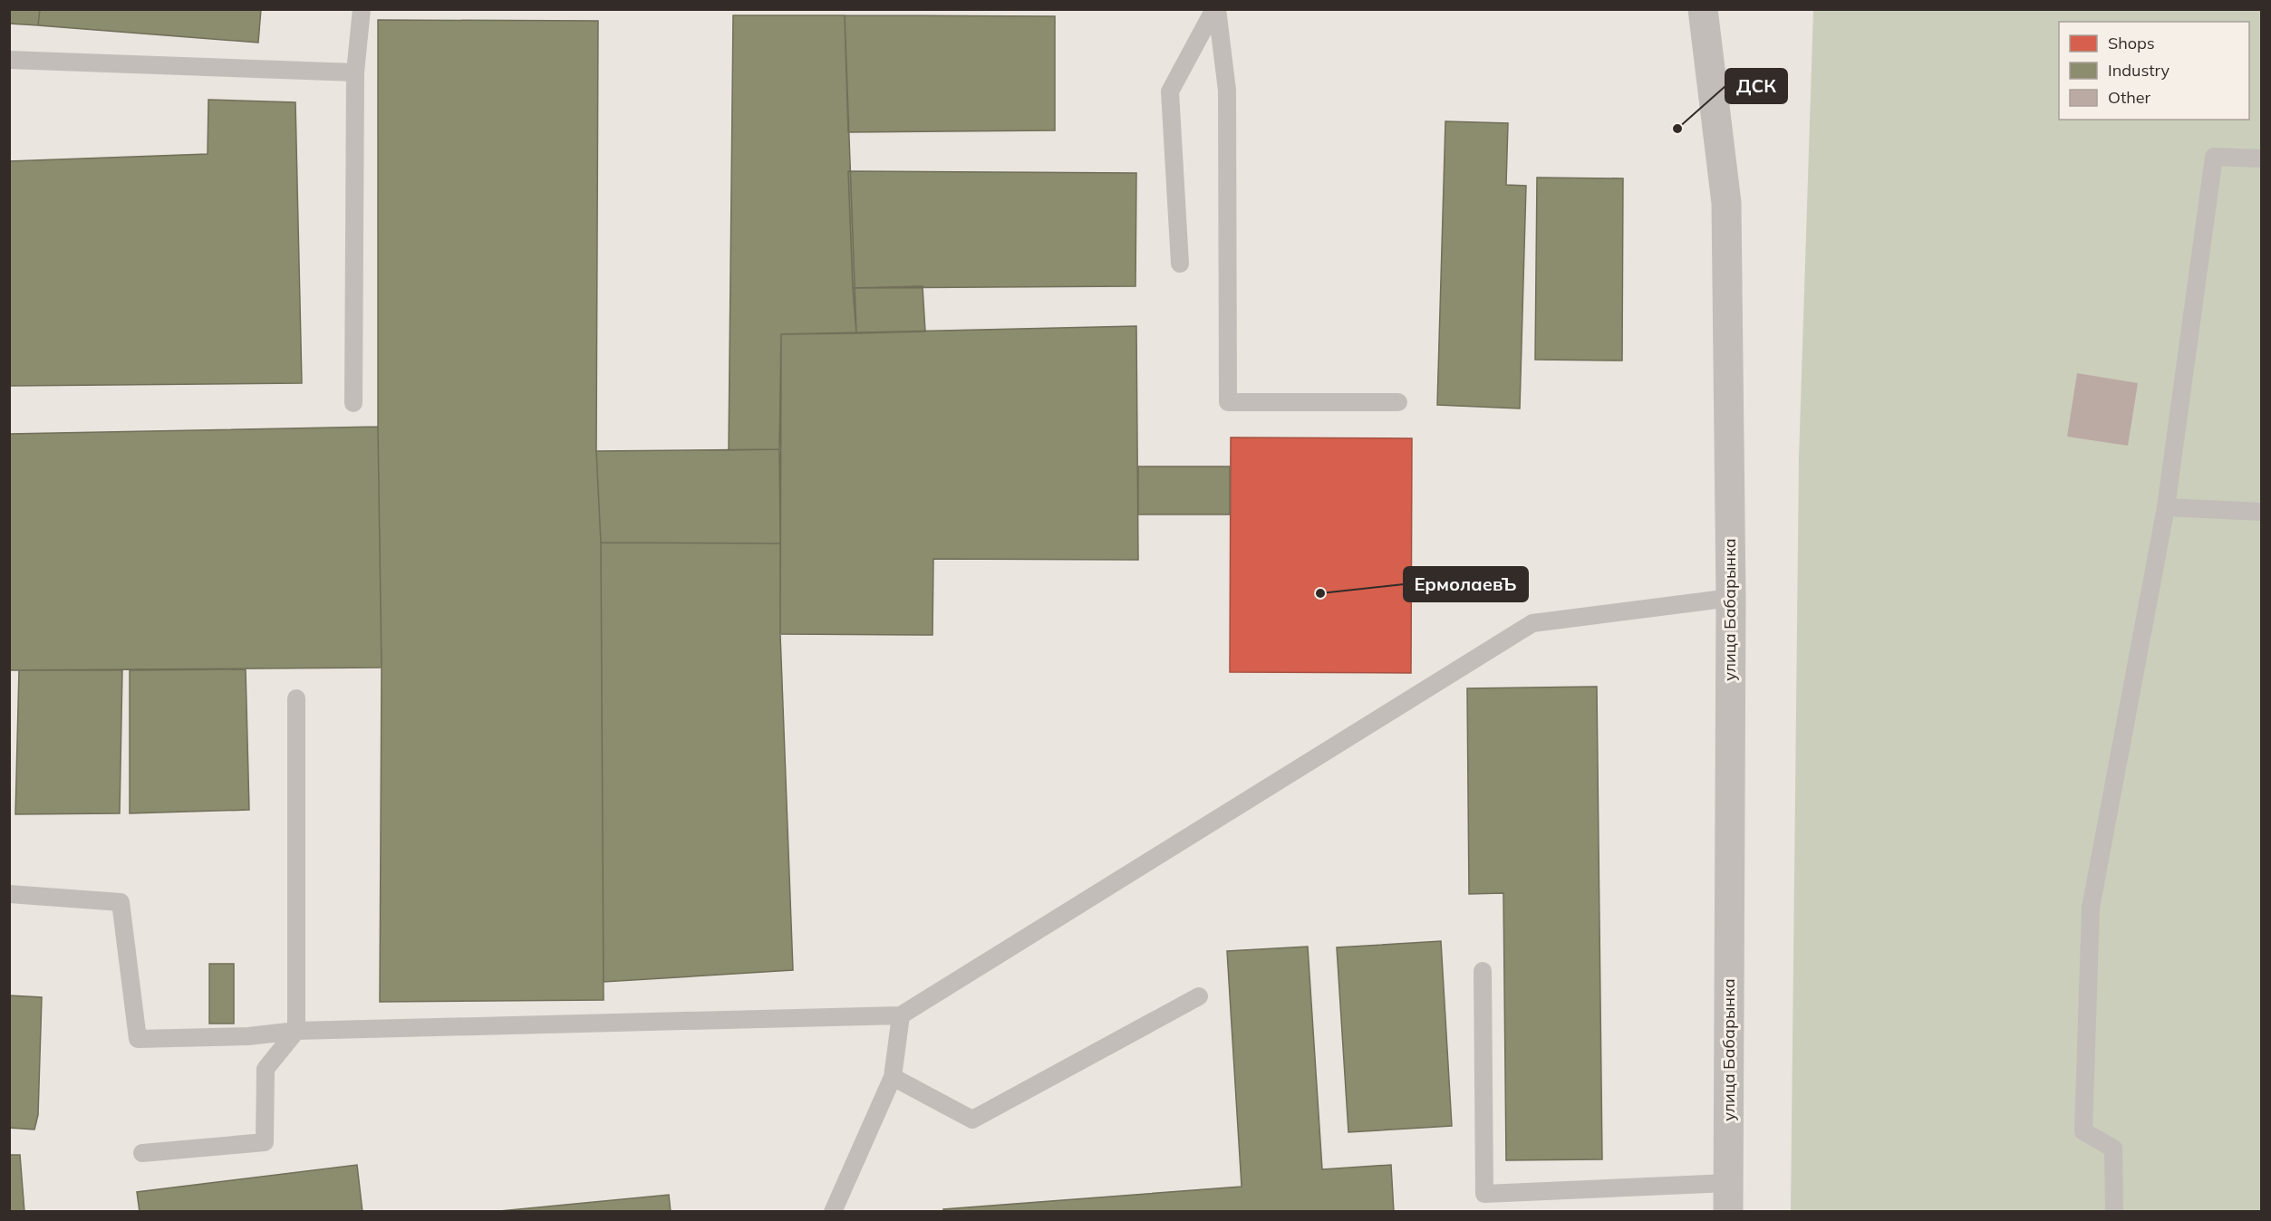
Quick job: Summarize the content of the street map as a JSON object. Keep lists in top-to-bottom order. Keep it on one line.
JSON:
{"streets":{"street":["улица Бабарынка"]},"places":["ДСК","ЕрмолаевЪ"],"legend":["Shops","Industry","Other"]}
